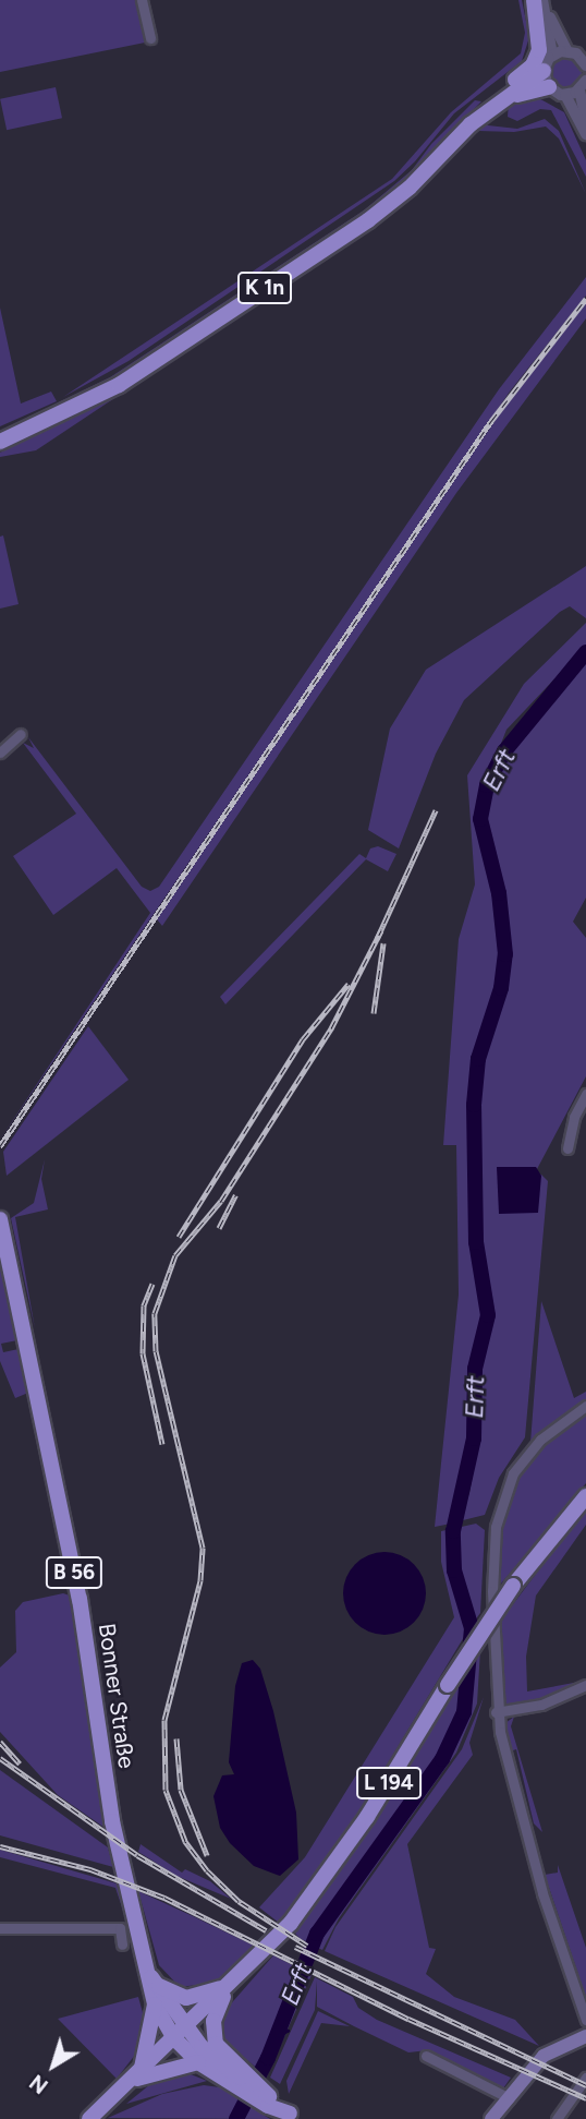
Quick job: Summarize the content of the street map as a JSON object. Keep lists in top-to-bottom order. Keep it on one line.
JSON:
{"streets":{"main road":["K 1n","B 56","Bonner Straße","L 194"]},"crossings":[["B 56","Bonner Straße"],["B 56","L 194"],["Bonner Straße","L 194"]],"water":["Erft"],"north":"bottom left"}
